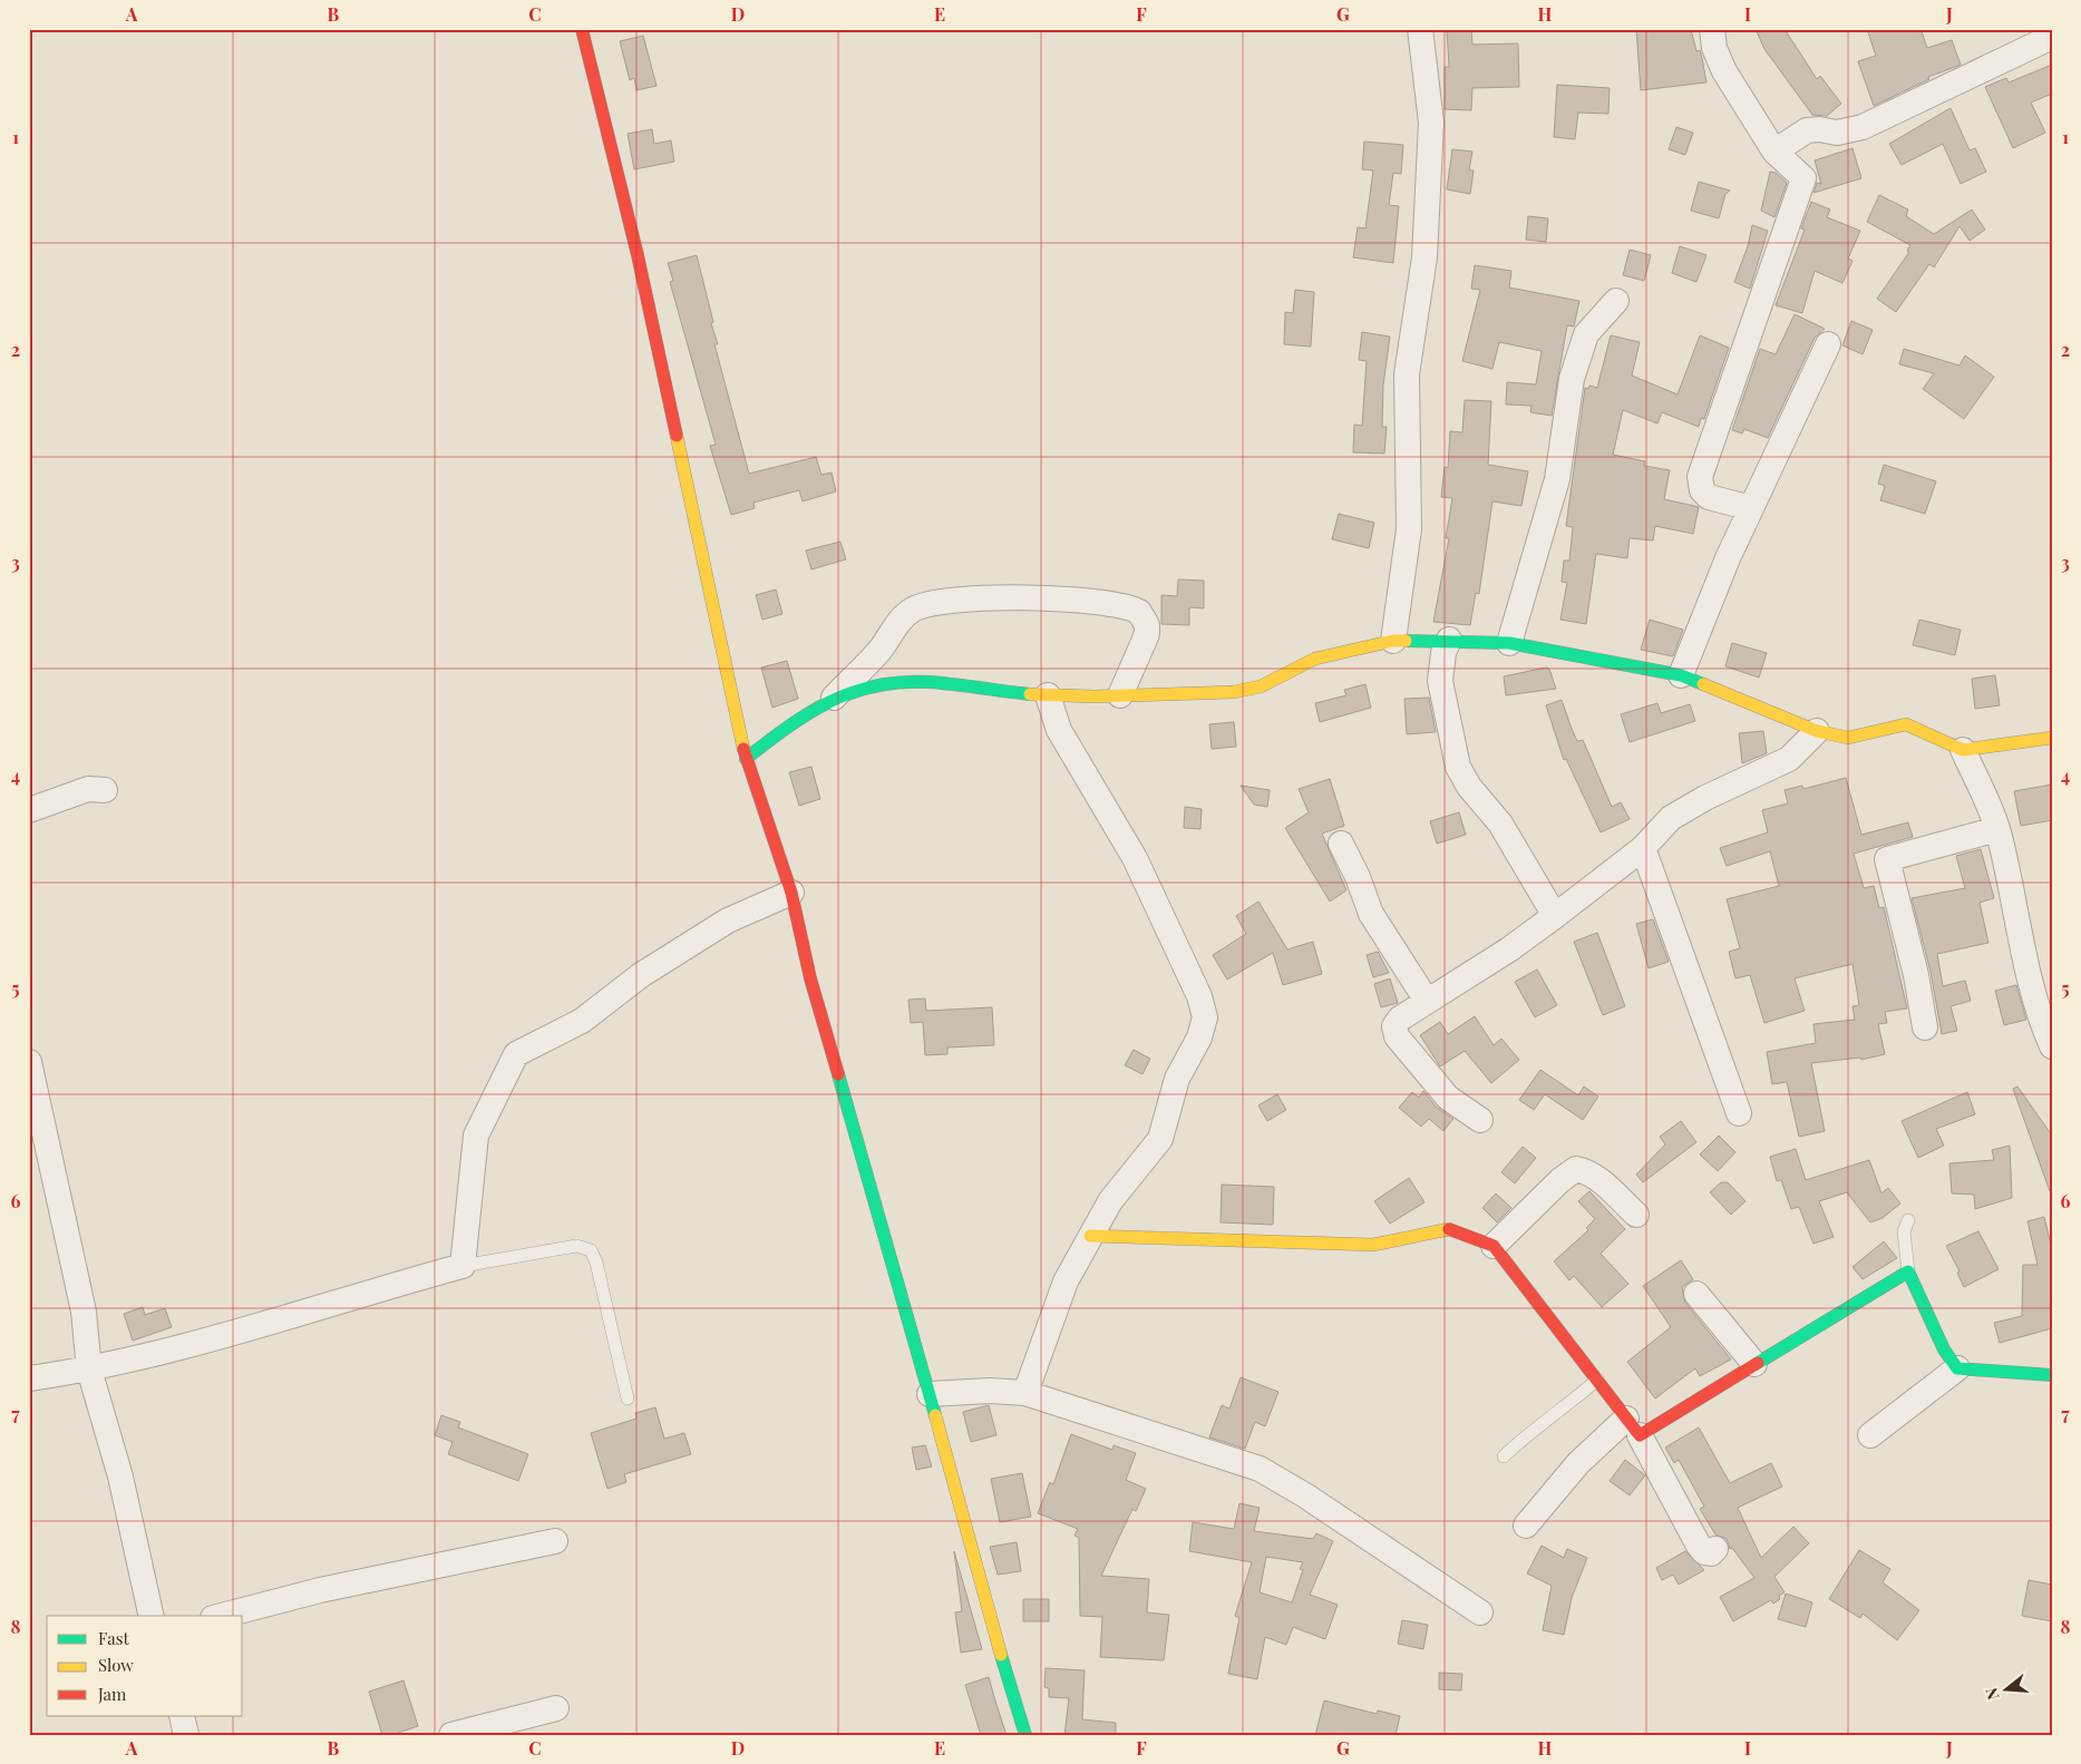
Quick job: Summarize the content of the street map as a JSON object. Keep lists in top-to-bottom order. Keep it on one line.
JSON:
{"legend":["Fast","Slow","Jam"],"north":"left","grid":{"columns":["A","B","C","D","E","F","G","H","I","J"],"rows":["1","2","3","4","5","6","7","8"]}}
